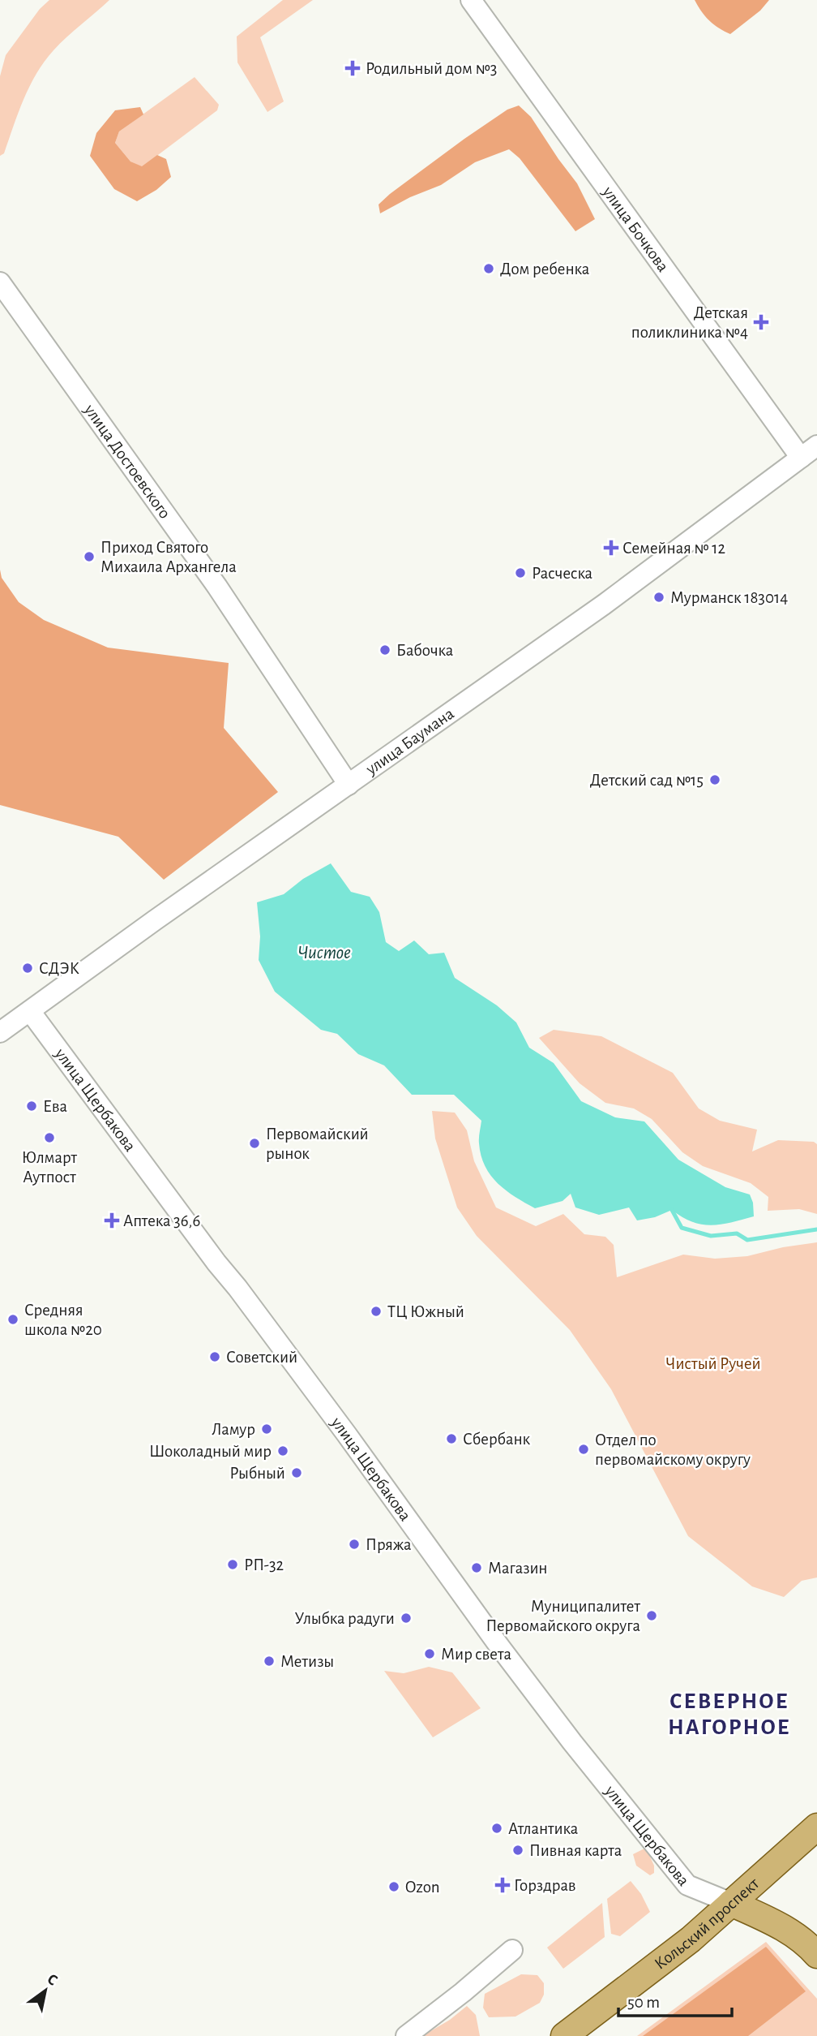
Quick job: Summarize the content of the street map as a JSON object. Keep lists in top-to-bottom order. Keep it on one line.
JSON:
{"streets":{"main road":["Кольский проспект"],"street":["улица Бочкова","улица Достоевского","улица Баумана","улица Щербакова"]},"crossings":[["улица Бочкова","улица Баумана"],["улица Достоевского","улица Баумана"],["улица Баумана","улица Щербакова"],["улица Щербакова","Кольский проспект"]],"districts":["СЕВЕРНОЕ НАГОРНОЕ"],"water":["Чистое"],"parks":["Чистый Ручей"],"places":{"health":["Родильный дом №3","Детская поликлиника №4","Семейная № 12","Аптека 36,6","Горздрав"],"other":["Дом ребенка","Приход Святого Михаила Архангела","Расческа","Мурманск 183014","Бабочка","Детский сад №15","СДЭК","Ева","Юлмарт Аутпост","Первомайский рынок","ТЦ Южный","Средняя школа №20","Советский","Ламур","Сбербанк","Отдел по первомайскому округу","Шоколадный мир","Рыбный","Пряжа","РП-32","Магазин","Муниципалитет Первомайского округа","Улыбка радуги","Мир света","Метизы","Атлантика","Пивная карта","Ozon"]},"scale_bar":"50 m","north":"top right"}
